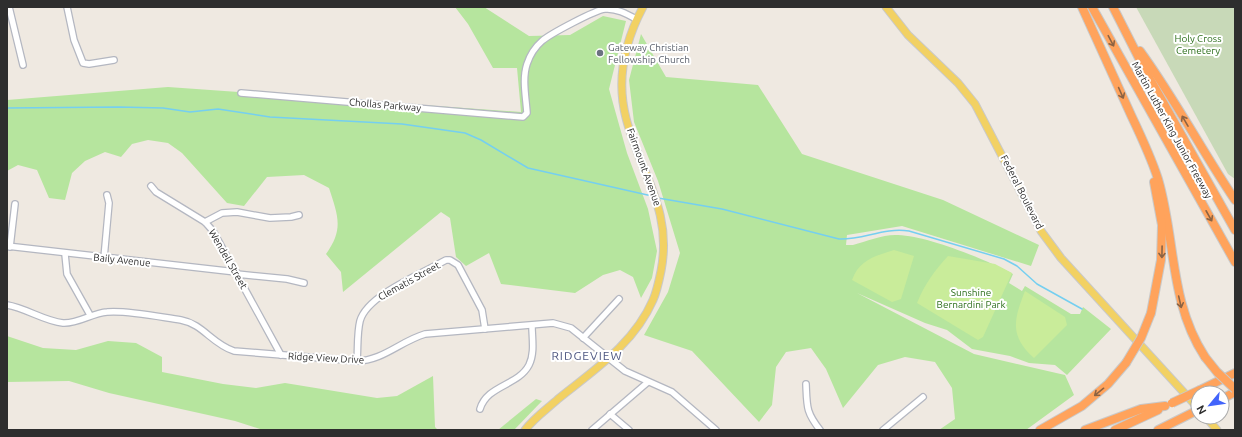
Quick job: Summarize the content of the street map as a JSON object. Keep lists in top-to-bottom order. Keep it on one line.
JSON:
{"streets":{"highway":["Martin Luther King Junior Freeway"],"main road":["Fairmount Avenue","Federal Boulevard"],"street":["Chollas Parkway","Wendell Street","Baily Avenue","Clematis Street","Ridge View Drive"]},"crossings":[["Chollas Parkway","Fairmount Avenue"],["Fairmount Avenue","Ridge View Drive"],["Wendell Street","Baily Avenue"],["Wendell Street","Ridge View Drive"],["Clematis Street","Ridge View Drive"]],"districts":["RIDGEVIEW"],"parks":["Holy Cross Cemetery","Sunshine Bernardini Park"],"places":["Gateway Christian Fellowship Church"],"north":"bottom left"}
